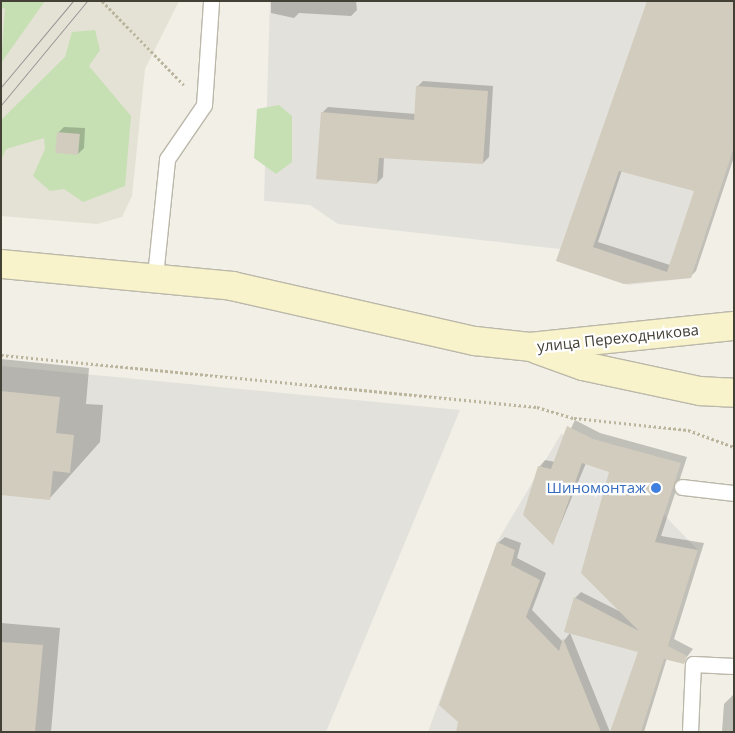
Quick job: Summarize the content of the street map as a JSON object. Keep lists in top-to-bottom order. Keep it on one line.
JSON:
{"streets":{"main road":["улица Переходникова"]},"places":["Шиномонтаж"]}
